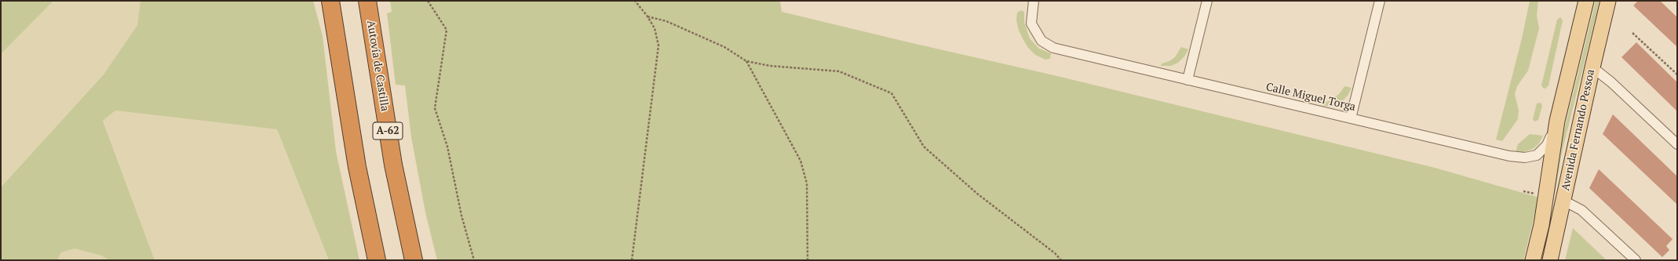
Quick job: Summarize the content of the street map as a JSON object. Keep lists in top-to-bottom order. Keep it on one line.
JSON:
{"streets":{"highway":["Autovía de Castilla","A-62"],"main road":["Avenida Fernando Pessoa"],"street":["Calle Miguel Torga"]},"crossings":[["Calle Miguel Torga","Avenida Fernando Pessoa"]]}
